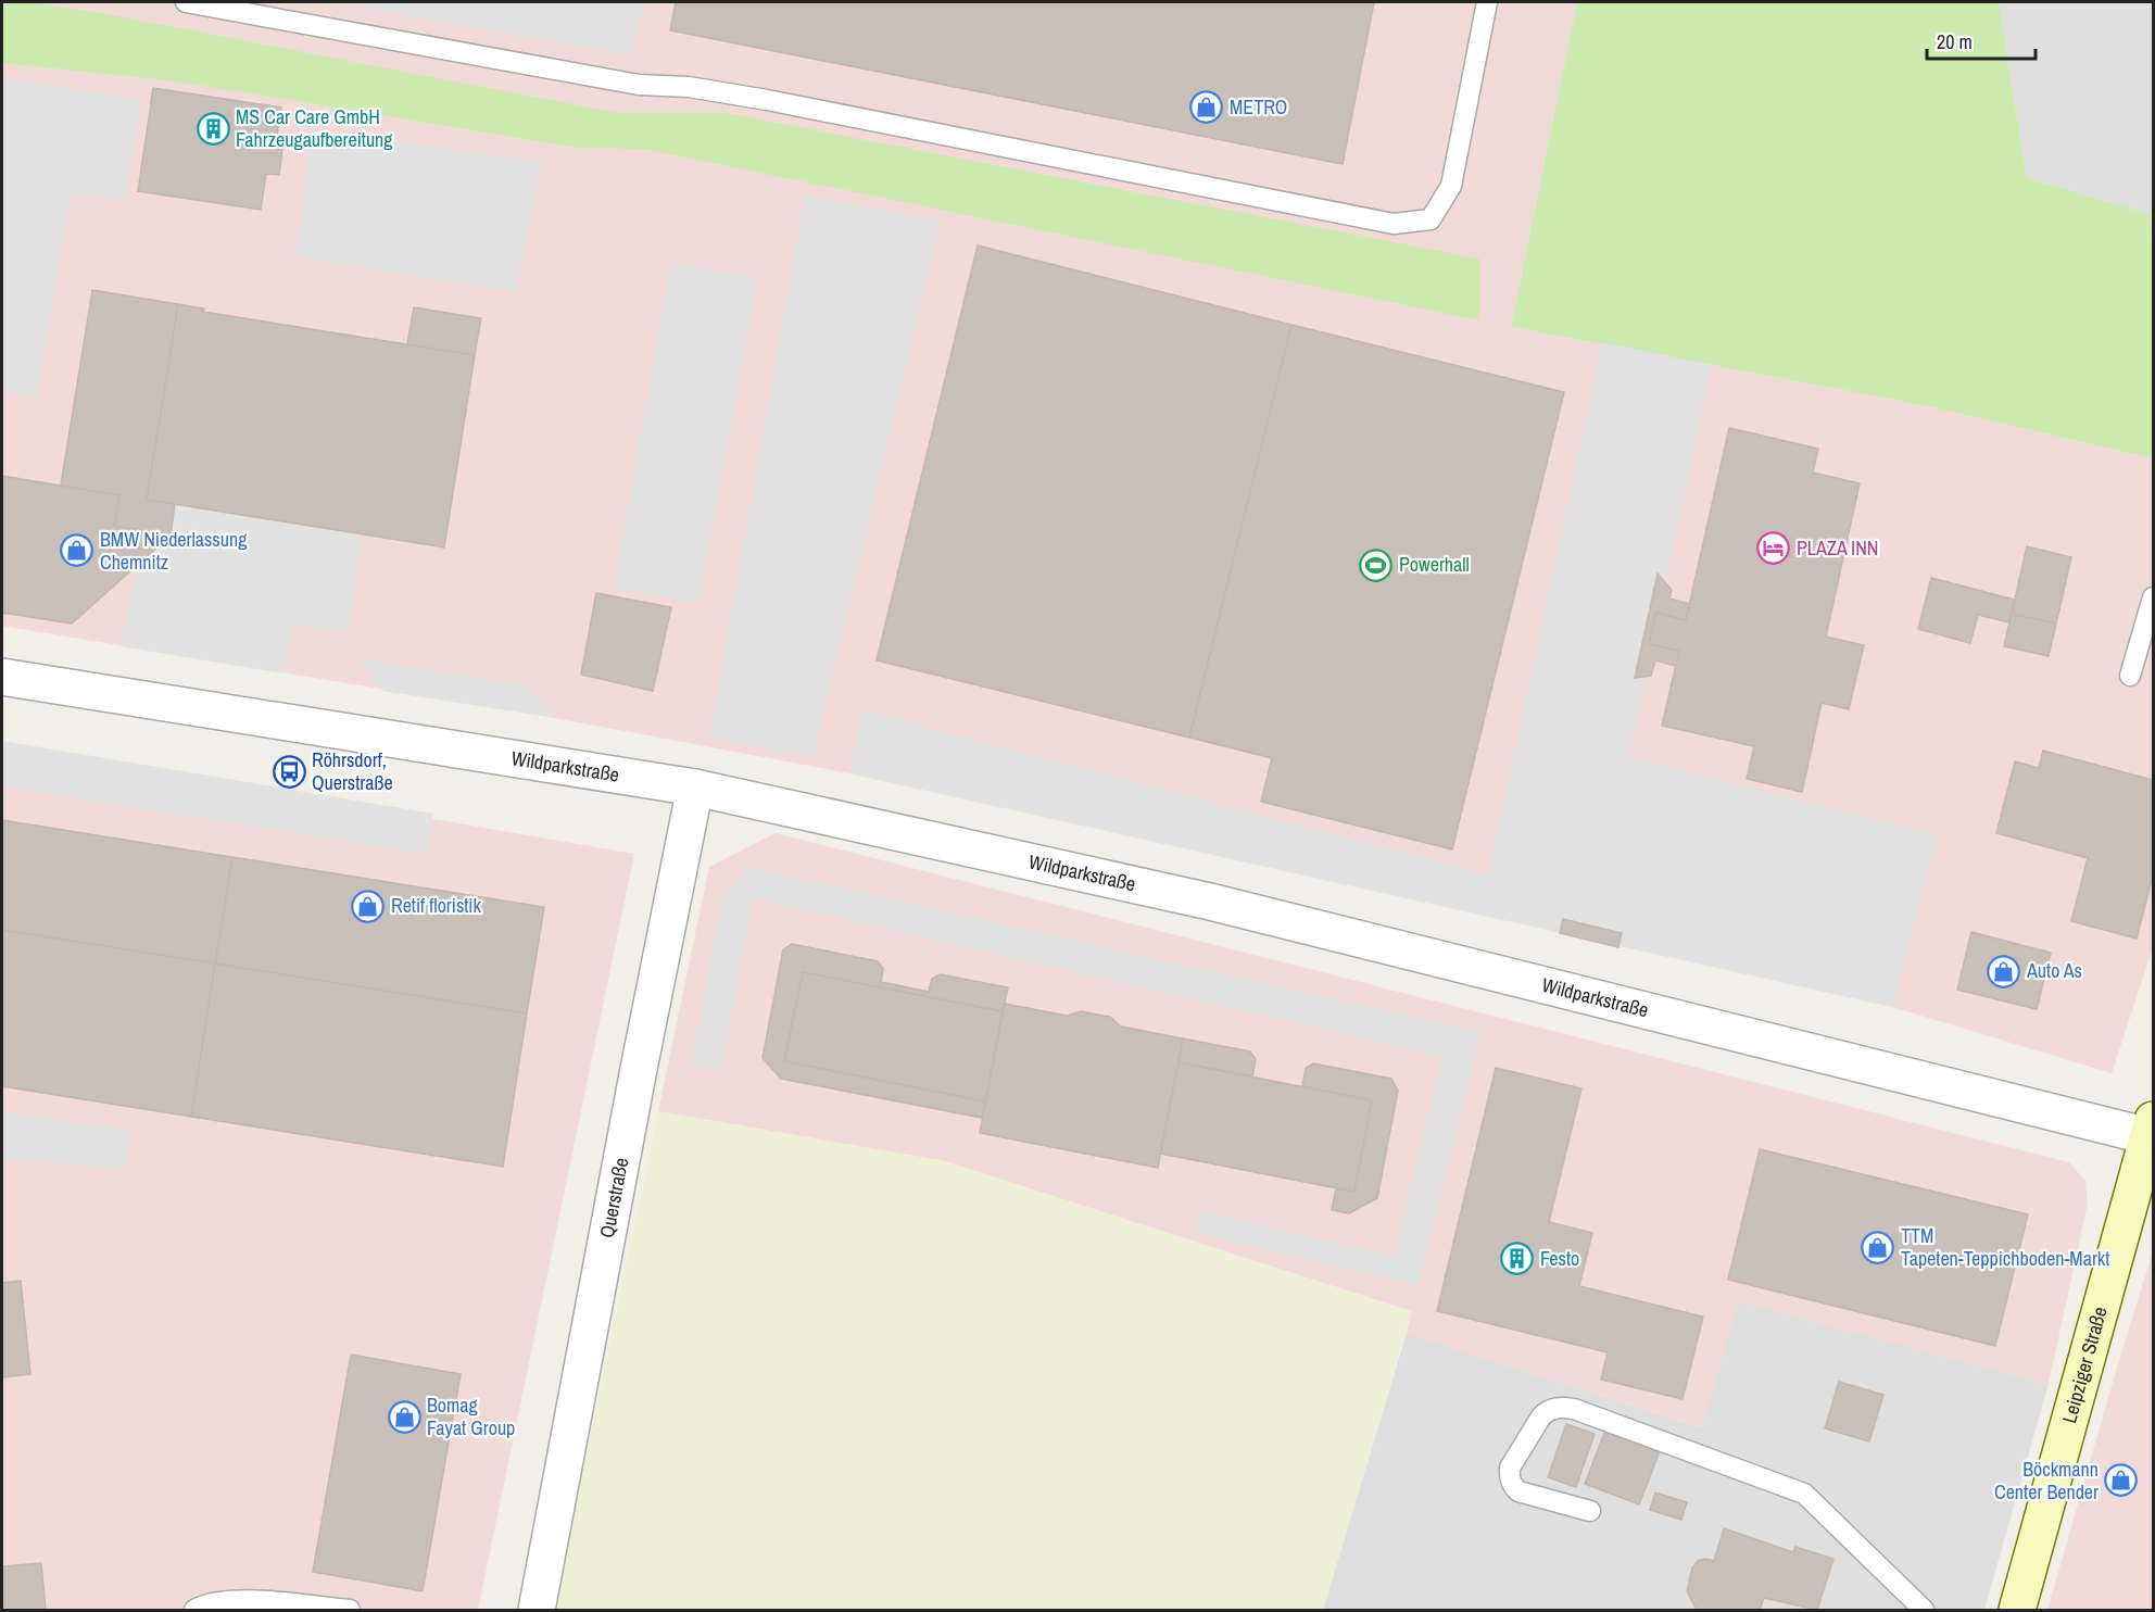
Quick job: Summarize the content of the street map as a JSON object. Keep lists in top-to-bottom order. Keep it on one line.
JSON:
{"streets":{"main road":["Leipziger Straße"],"street":["Wildparkstraße","Querstraße"]},"crossings":[["Wildparkstraße","Querstraße"],["Wildparkstraße","Leipziger Straße"]],"places":{"shop":["METRO","BMW Niederlassung Chemnitz","Retif floristik","Auto As","TTM Tapeten-Teppichboden-Markt","Bomag Fayat Group","Böckmann Center Bender"],"building":["MS Car Care GmbH Fahrzeugaufbereitung","Festo"],"hotel":["PLAZA INN"],"sports":["Powerhall"],"bus stop":["Röhrsdorf, Querstraße"]},"scale_bar":"20 m"}
